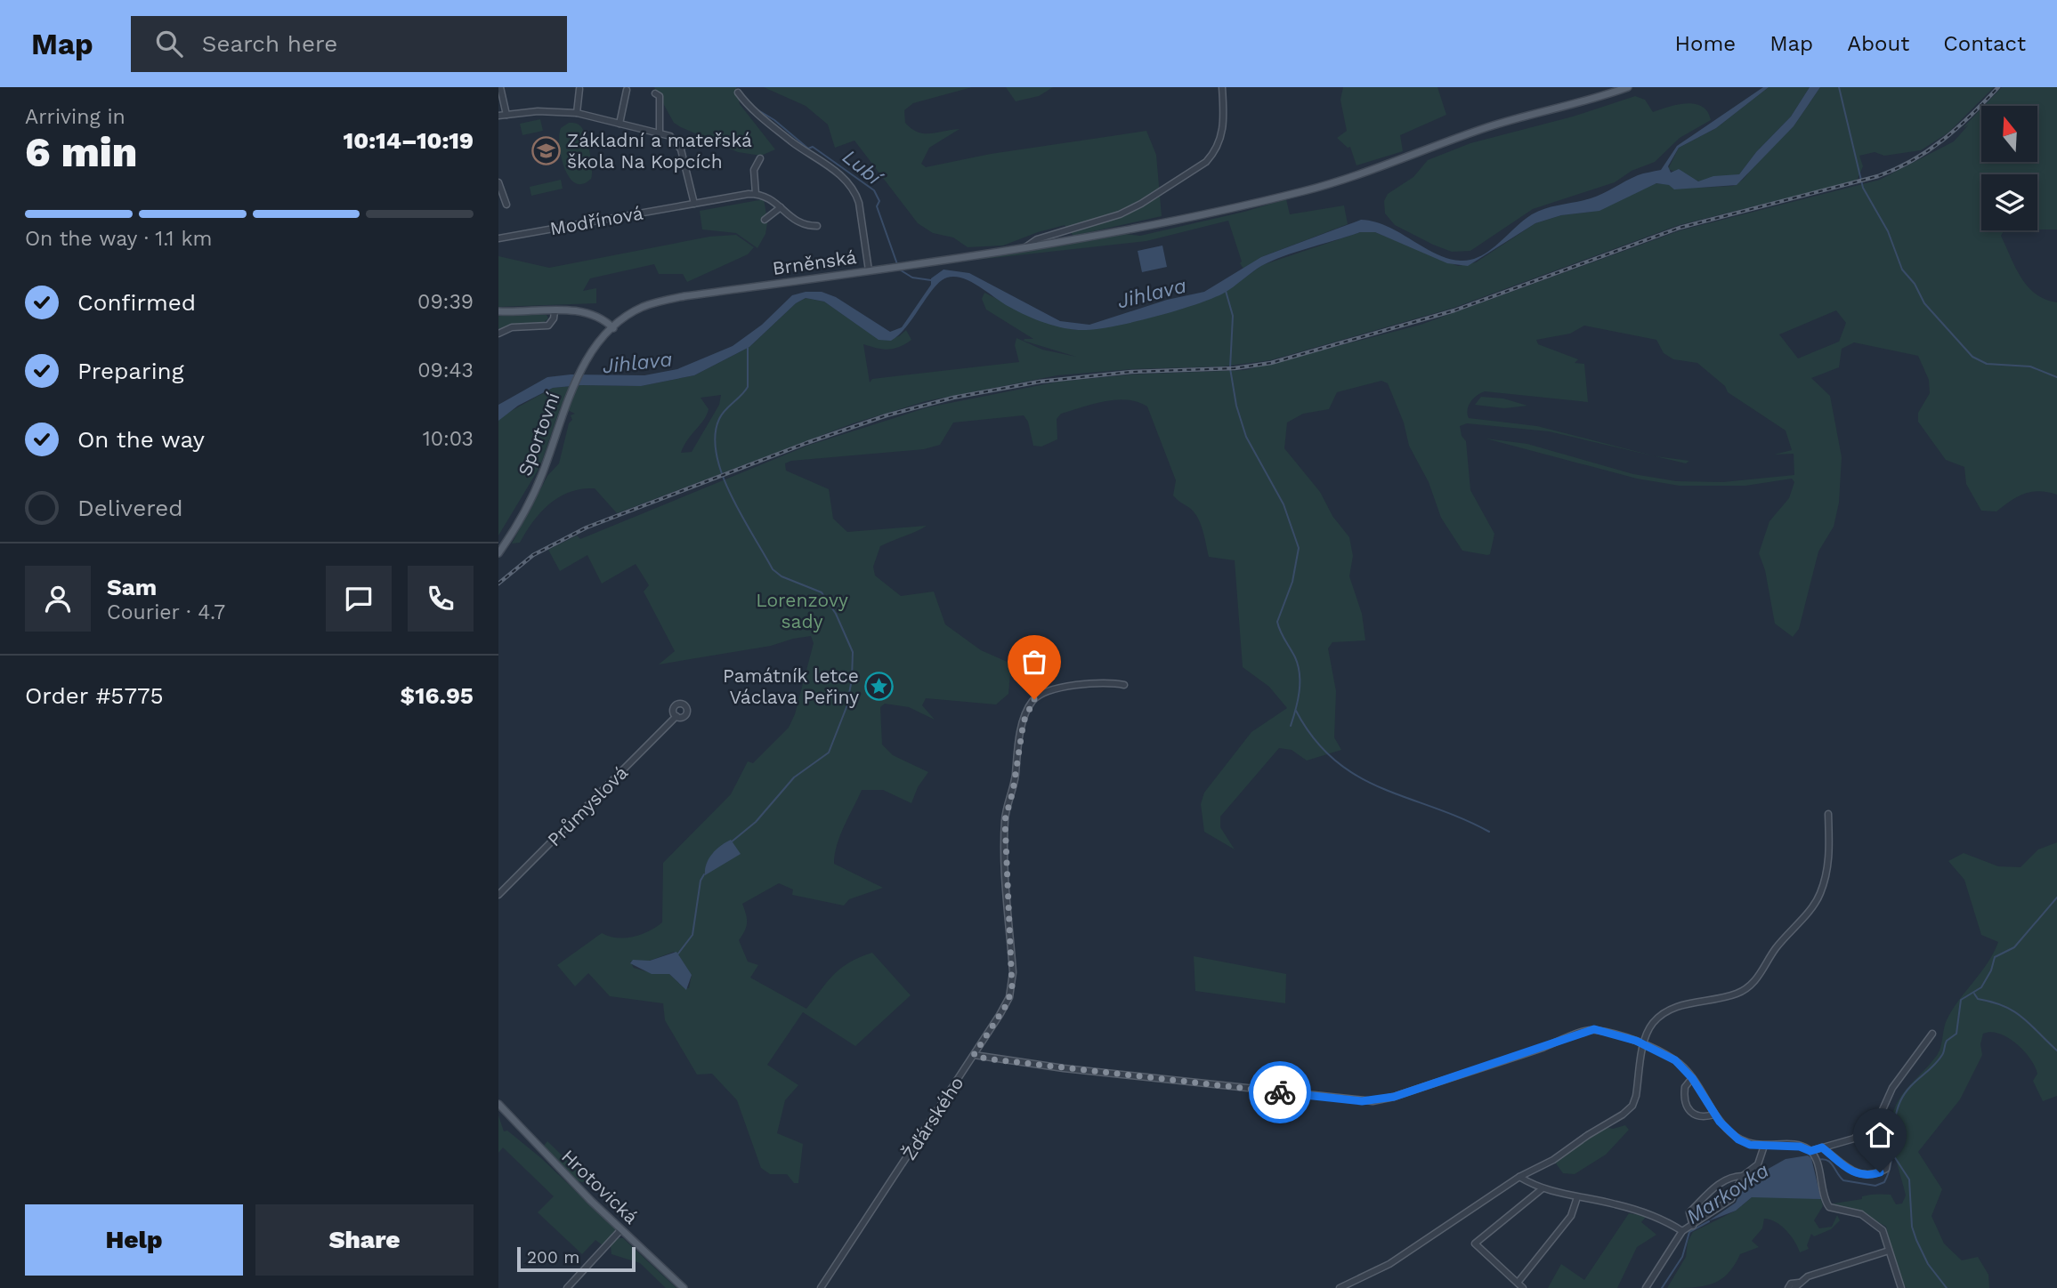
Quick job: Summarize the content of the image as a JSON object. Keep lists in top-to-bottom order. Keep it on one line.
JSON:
{"streets":{"main road":["Brněnská","Sportovní","Hrotovická"],"street":["Modřínová","Průmyslová","Žďárského"]},"crossings":[["Brněnská","Sportovní"]],"water":["Lubí","Jihlava","Markovka"],"parks":["Lorenzovy sady"],"places":{"school or university":["Základní a mateřská škola Na Kopcích"],"place":["Památník letce Václava Peřiny"]},"scale_bar":"200 m","north":"top","page":{"header":"Map","search":"Search here","nav":["Home","Map","About","Contact"],"heading":["6 min","Arriving in","10:14–10:19"],"panel":["Sam","Courier · 4.7","Order #5775","$16.95"],"bar":"On the way · 1.1 km","list":[["Confirmed","09:39"],["Preparing","09:43"],["On the way","10:03"],"Delivered"],"buttons":["Help","Share"],"scale":"200 m"}}
